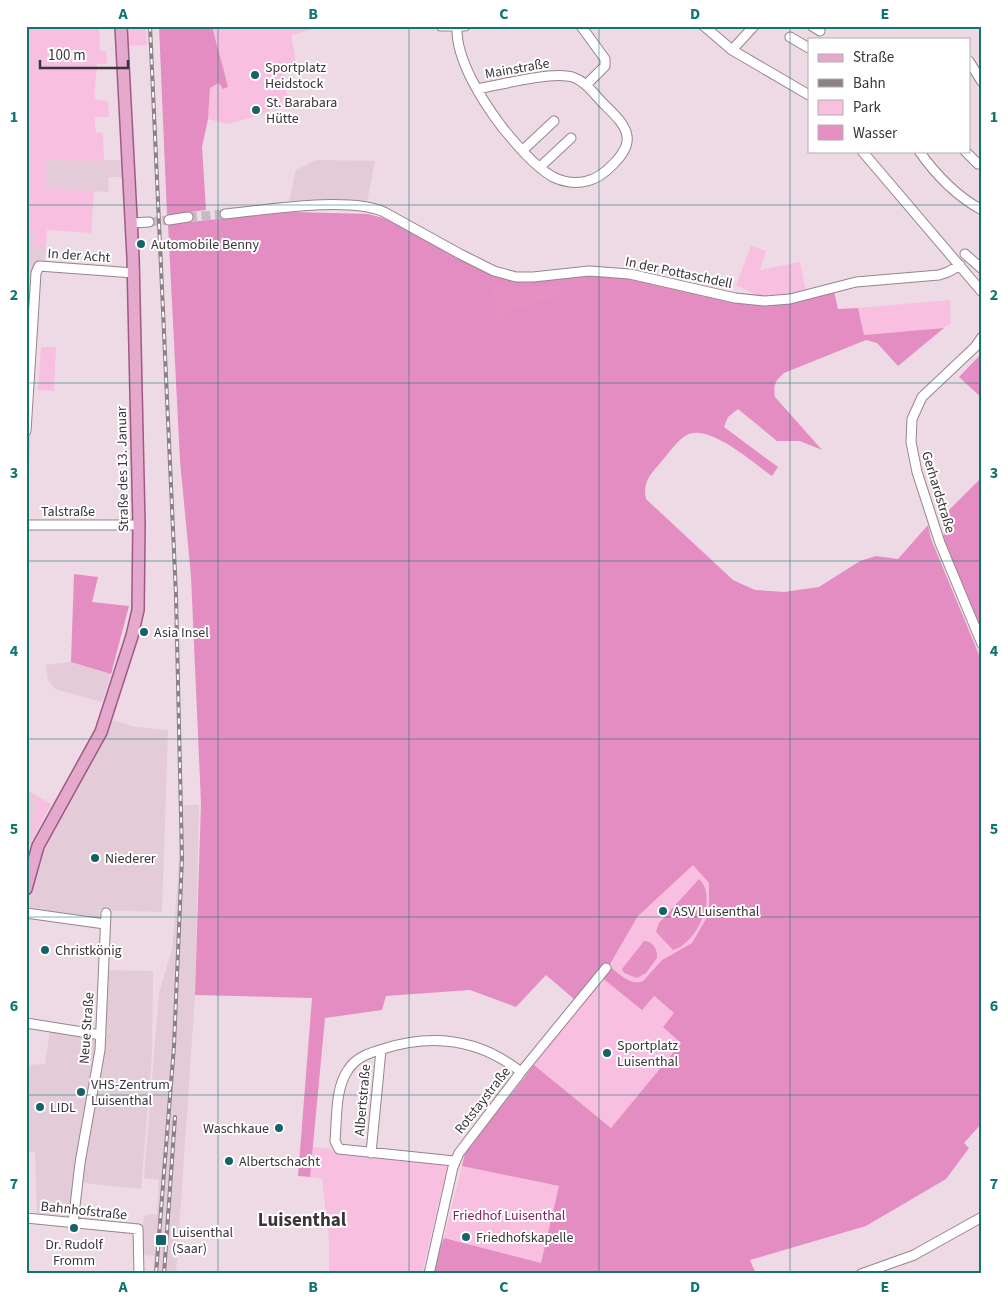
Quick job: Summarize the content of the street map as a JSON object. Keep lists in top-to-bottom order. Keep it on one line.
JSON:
{"streets":{"main road":["Straße des 13. Januar"],"street":["Mainstraße","In der Acht","In der Pottaschdell","Gerhardstraße","Talstraße","Neue Straße","Albertstraße","Rotstaystraße","Bahnhofstraße"]},"crossings":[["In der Acht","Straße des 13. Januar"],["Straße des 13. Januar","Talstraße"],["Neue Straße","Bahnhofstraße"],["Albertstraße","Rotstaystraße"]],"districts":["Luisenthal"],"parks":["Friedhof Luisenthal"],"places":{"other":["Sportplatz Heidstock","St. Barabara Hütte","Automobile Benny","Asia Insel","Niederer","ASV Luisenthal","Christkönig","Sportplatz Luisenthal","VHS-Zentrum Luisenthal","LIDL","Waschkaue","Albertschacht","Dr. Rudolf Fromm","Friedhofskapelle"],"transit":["Luisenthal (Saar)"]},"legend":["Straße","Bahn","Park","Wasser"],"scale_bar":"100 m","grid":{"columns":["A","B","C","D","E"],"rows":["1","2","3","4","5","6","7"]}}
